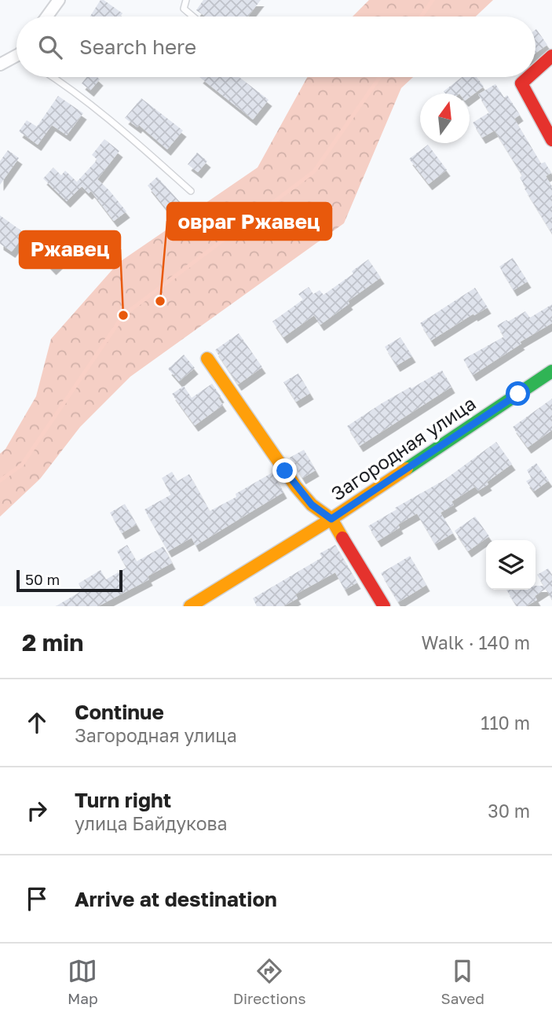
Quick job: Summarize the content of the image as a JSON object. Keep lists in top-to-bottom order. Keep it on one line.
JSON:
{"streets":{"street":["Загородная улица"]},"places":["овраг Ржавец","Ржавец"],"scale_bar":"50 m","north":"top","page":{"search":"Search here","scale":"50 m","heading":["2 min","Walk · 140 m"],"list":[["Continue","Загородная улица","110 m"],["Turn right","улица Байдукова","30 m"],"Arrive at destination"],"nav":["Map","Directions","Saved"]}}
